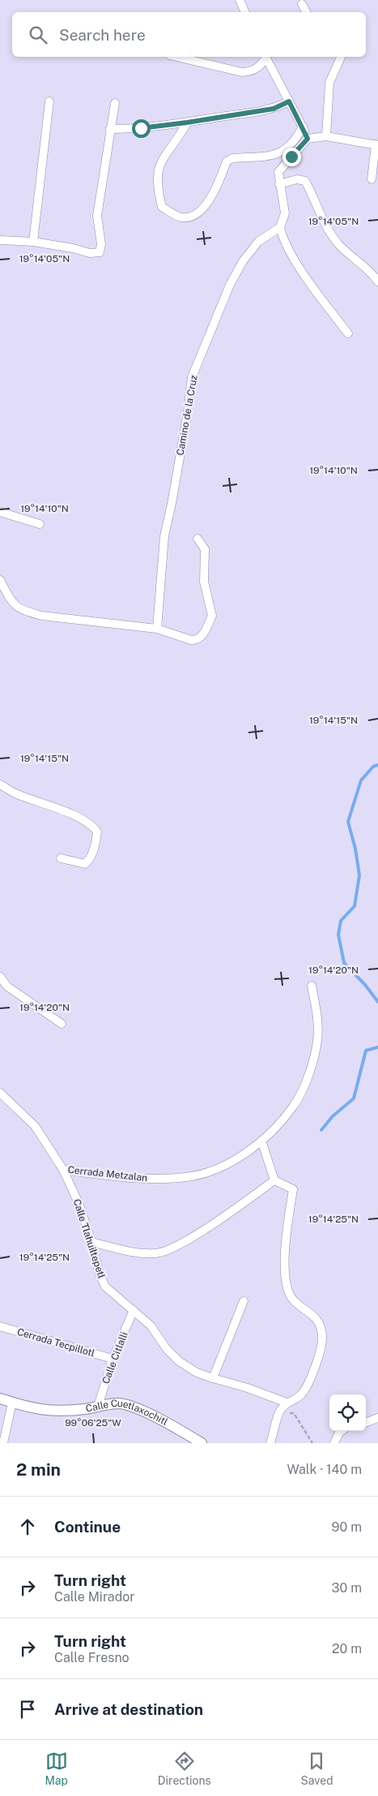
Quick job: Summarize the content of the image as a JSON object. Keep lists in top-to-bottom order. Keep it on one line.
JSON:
{"streets":{"street":["Camino de la Cruz","Cerrada Metzalan","Calle Tlahuiltepetl","Cerrada Tecpillotl","Calle Citlalli","Calle Cuetlaxochitl"]},"crossings":[["Cerrada Metzalan","Calle Tlahuiltepetl"],["Calle Tlahuiltepetl","Calle Citlalli"],["Cerrada Tecpillotl","Calle Citlalli"],["Calle Citlalli","Calle Cuetlaxochitl"]],"page":{"search":"Search here","heading":["2 min","Walk · 140 m"],"list":[["Continue","90 m"],["Turn right","Calle Mirador","30 m"],["Turn right","Calle Fresno","20 m"],"Arrive at destination"],"nav":["Map","Directions","Saved"]},"coordinates":["19°14'05\"N","19°14'10\"N","19°14'15\"N","19°14'20\"N","19°14'25\"N","99°06'25\"W"]}
